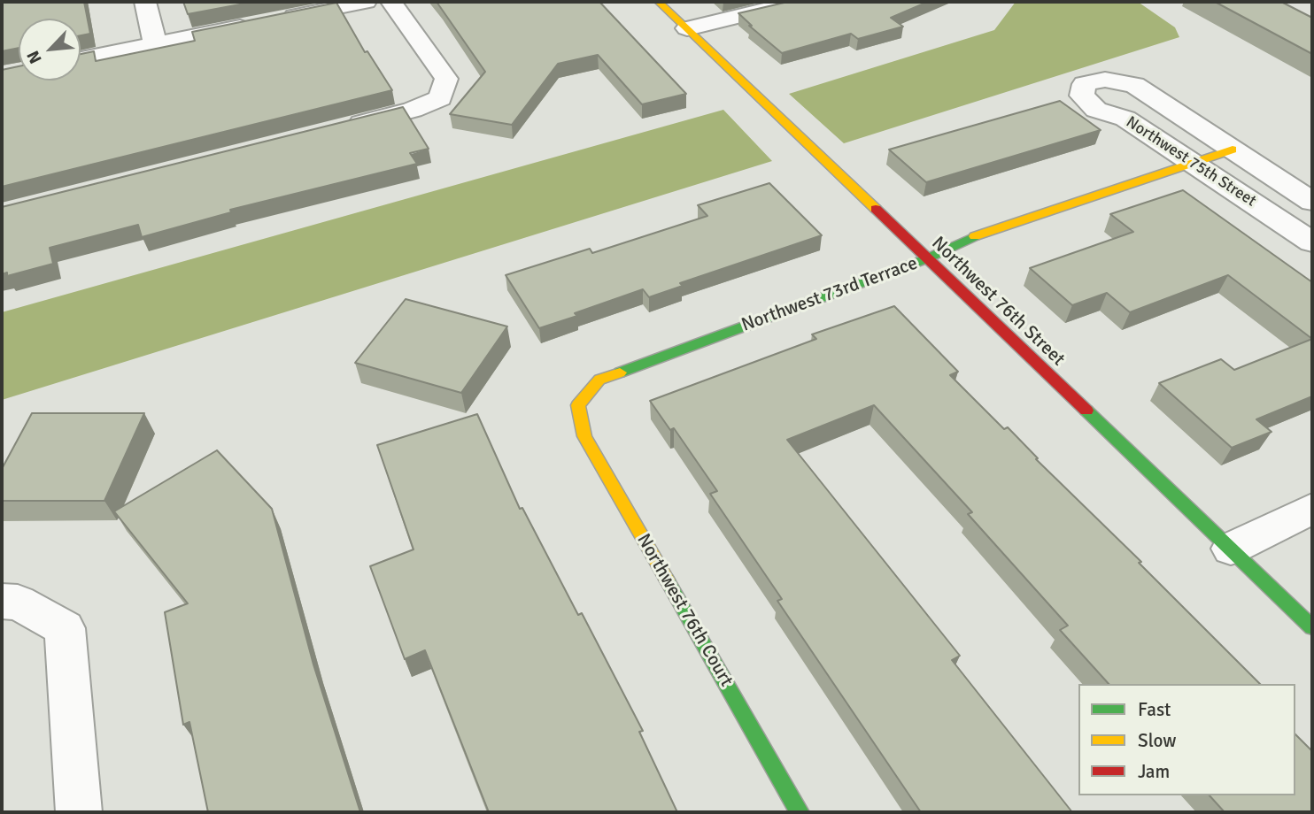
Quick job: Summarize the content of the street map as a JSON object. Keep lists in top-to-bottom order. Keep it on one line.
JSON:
{"streets":{"street":["Northwest 75th Street","Northwest 73rd Terrace","Northwest 76th Street","Northwest 76th Court"]},"crossings":[["Northwest 75th Street","Northwest 73rd Terrace"],["Northwest 73rd Terrace","Northwest 76th Street"],["Northwest 73rd Terrace","Northwest 76th Court"]],"legend":["Fast","Slow","Jam"],"north":"bottom left"}
